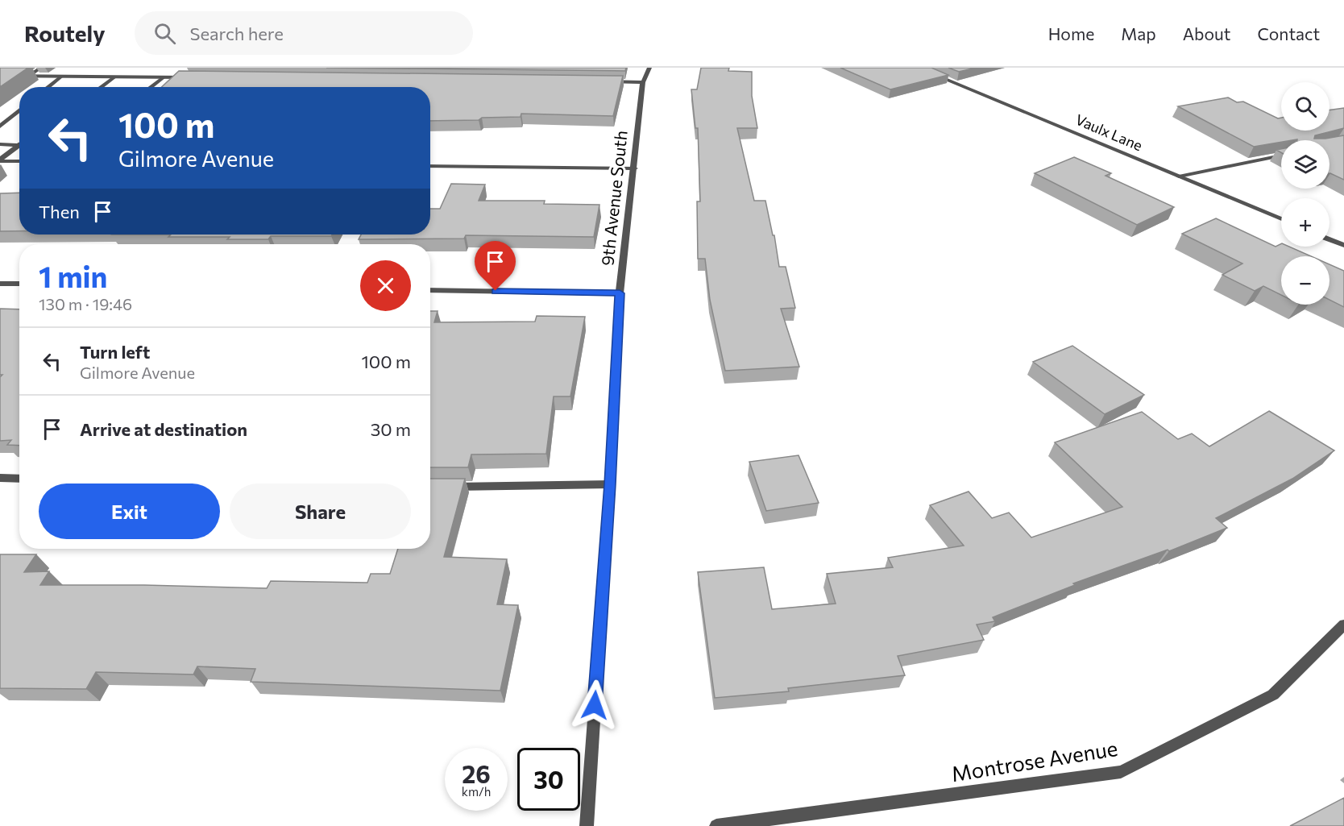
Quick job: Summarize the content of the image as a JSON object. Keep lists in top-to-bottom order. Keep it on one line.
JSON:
{"streets":{"street":["Vaulx Lane","9th Avenue South","Montrose Avenue"]},"page":{"header":"Routely","search":"Search here","nav":["Home","Map","About","Contact"],"map_buttons":["+","−"],"turn":["100 m","Gilmore Avenue"],"then":"Then","heading":["1 min","130 m · 19:46"],"list":[{"name":"Turn left","note":"Gilmore Avenue","value":"100 m"},{"name":"Arrive at destination","value":"30 m"}],"buttons":["Exit","Share"],"speed":"26 km/h","limit":"30"}}
